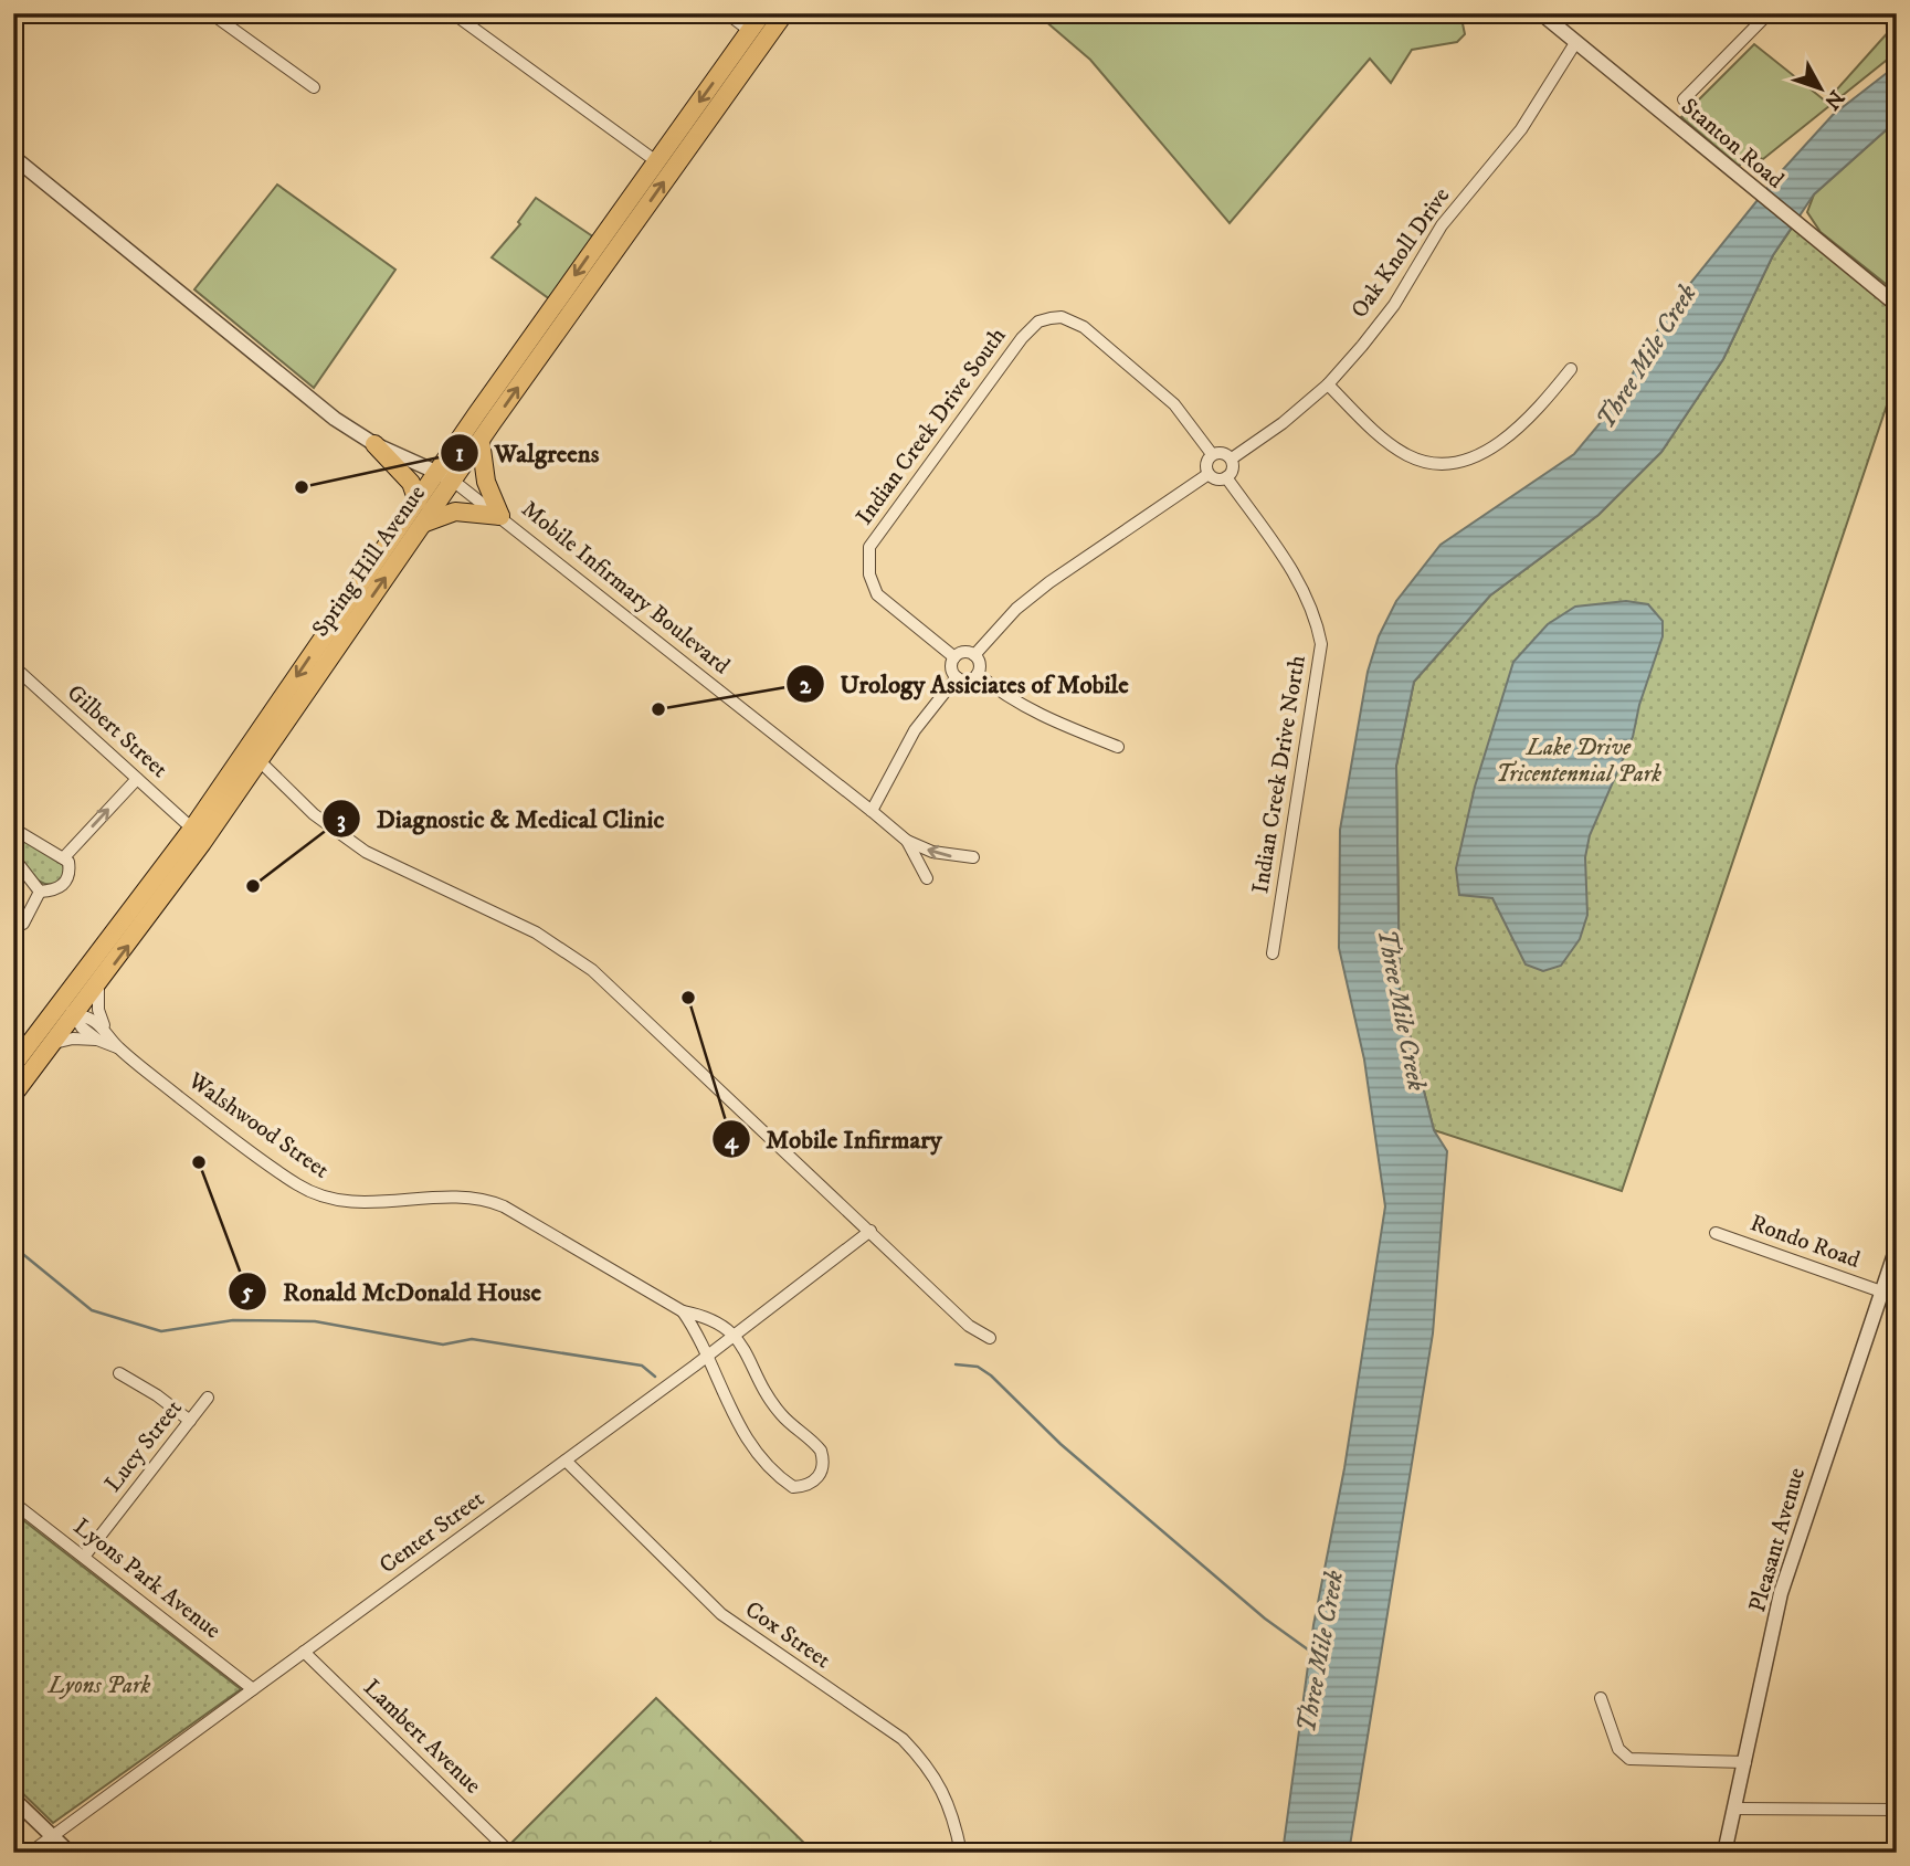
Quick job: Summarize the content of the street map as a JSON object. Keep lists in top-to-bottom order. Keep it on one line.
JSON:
{"streets":{"main road":["Spring Hill Avenue"],"street":["Stanton Road","Oak Knoll Drive","Indian Creek Drive South","Mobile Infirmary Boulevard","Gilbert Street","Indian Creek Drive North","Walshwood Street","Rondo Road","Lucy Street","Center Street","Pleasant Avenue","Lyons Park Avenue","Cox Street","Lambert Avenue"]},"crossings":[["Stanton Road","Oak Knoll Drive"],["Oak Knoll Drive","Indian Creek Drive South"],["Oak Knoll Drive","Indian Creek Drive North"],["Indian Creek Drive South","Indian Creek Drive North"],["Spring Hill Avenue","Mobile Infirmary Boulevard"],["Spring Hill Avenue","Gilbert Street"],["Spring Hill Avenue","Walshwood Street"],["Walshwood Street","Center Street"],["Rondo Road","Pleasant Avenue"],["Lucy Street","Lyons Park Avenue"],["Center Street","Lyons Park Avenue"],["Center Street","Cox Street"],["Center Street","Lambert Avenue"]],"water":["Three Mile Creek"],"parks":["Lake Drive Tricentennial Park","Lyons Park"],"places":["Walgreens","Urology Assiciates of Mobile","Diagnostic & Medical Clinic","Mobile Infirmary","Ronald McDonald House"],"north":"bottom right"}
